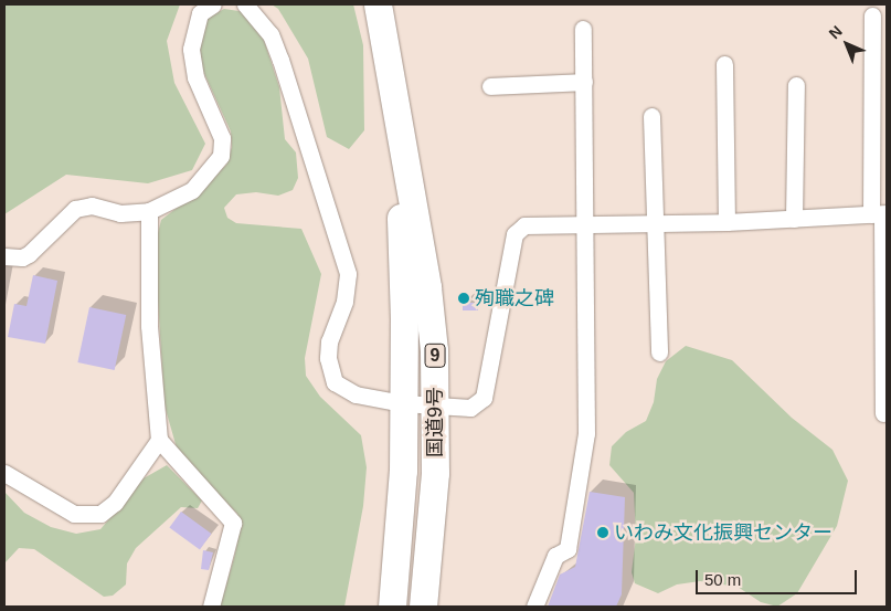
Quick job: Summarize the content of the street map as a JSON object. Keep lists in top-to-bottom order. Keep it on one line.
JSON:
{"streets":{"highway":["9","国道9号"]},"places":["殉職之碑","いわみ文化振興センター"],"scale_bar":"50 m","north":"top left"}
